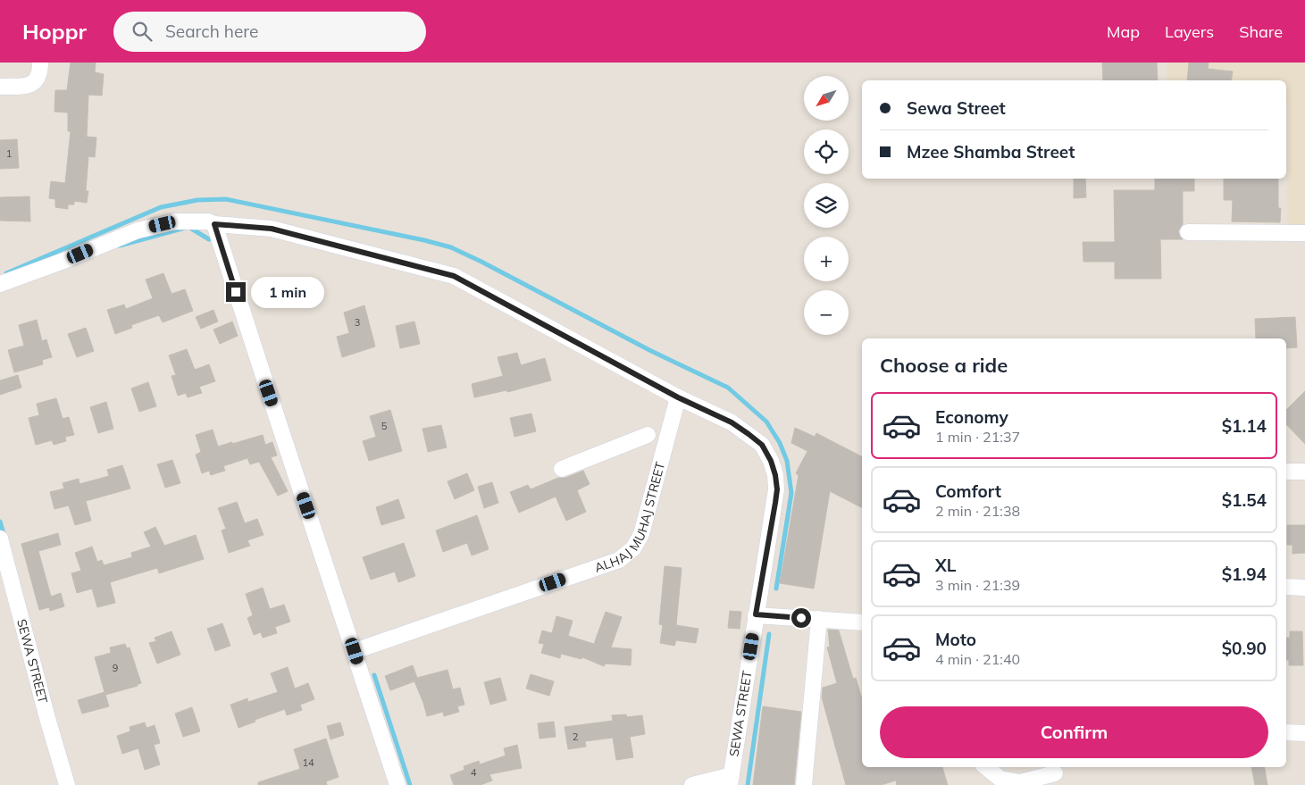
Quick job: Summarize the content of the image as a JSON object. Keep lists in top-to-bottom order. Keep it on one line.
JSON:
{"streets":{"street":["ALHAJ MUHAJ STREET","SEWA STREET"]},"crossings":[["ALHAJ MUHAJ STREET","SEWA STREET"]],"house_numbers":["1","3","5","9","2","14","4"],"north":"bottom left","page":{"header":"Hoppr","search":"Search here","nav":["Map","Layers","Share"],"map_buttons":["+","−"],"banner":["Sewa Street","Mzee Shamba Street"],"bubble":"1 min","heading":"Choose a ride","list":[{"name":"Economy","note":"1 min · 21:37","value":"$1.14"},{"name":"Comfort","note":"2 min · 21:38","value":"$1.54"},{"name":"XL","note":"3 min · 21:39","value":"$1.94"},{"name":"Moto","note":"4 min · 21:40","value":"$0.90"}],"buttons":"Confirm"}}
